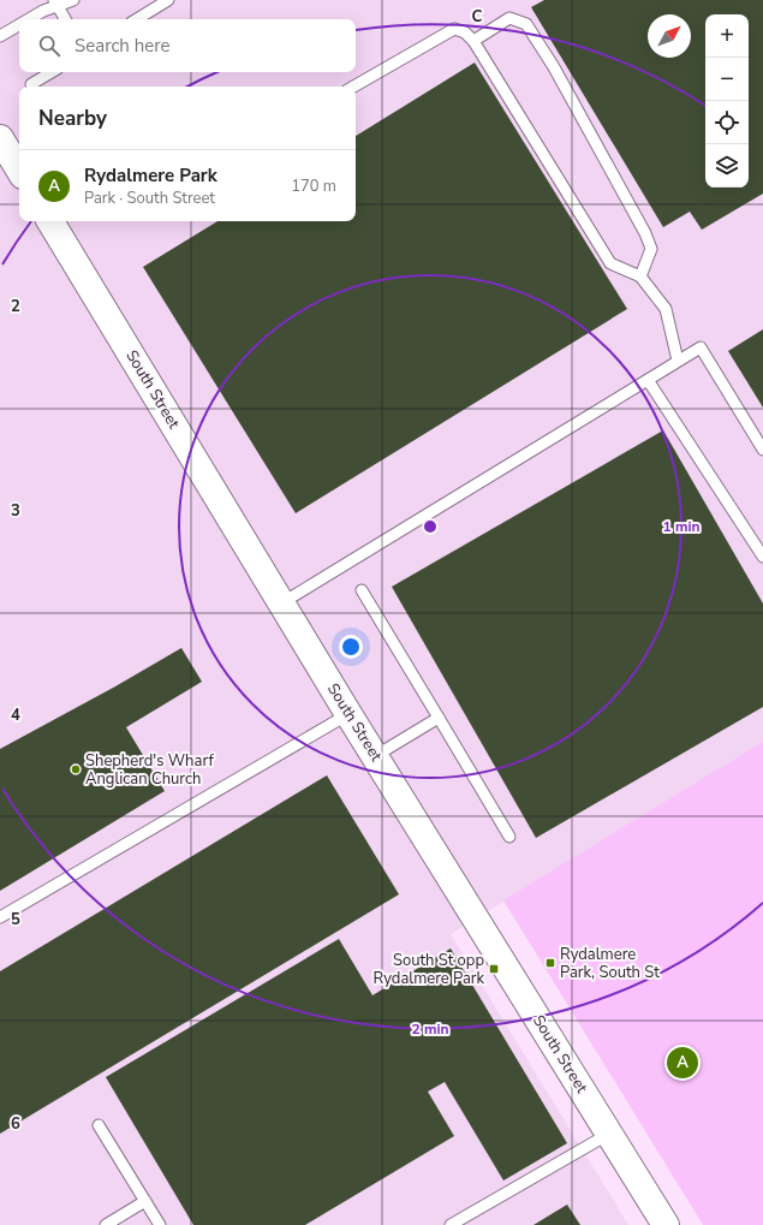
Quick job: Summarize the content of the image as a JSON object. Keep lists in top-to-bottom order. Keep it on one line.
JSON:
{"streets":{"street":["South Street"]},"places":{"other":["Shepherd's Wharf Anglican Church"],"transit":["Rydalmere Park, South St","South St opp Rydalmere Park"]},"north":"top right","page":{"map_buttons":["+","−"],"search":"Search here","heading":"Nearby","list":[{"mark":"A","name":"Rydalmere Park","note":"Park · South Street","value":"170 m"}],"pins":"A"},"grid":{"columns":["C"],"rows":["2","3","4","5","6"]},"rings":["1 min","2 min"]}
